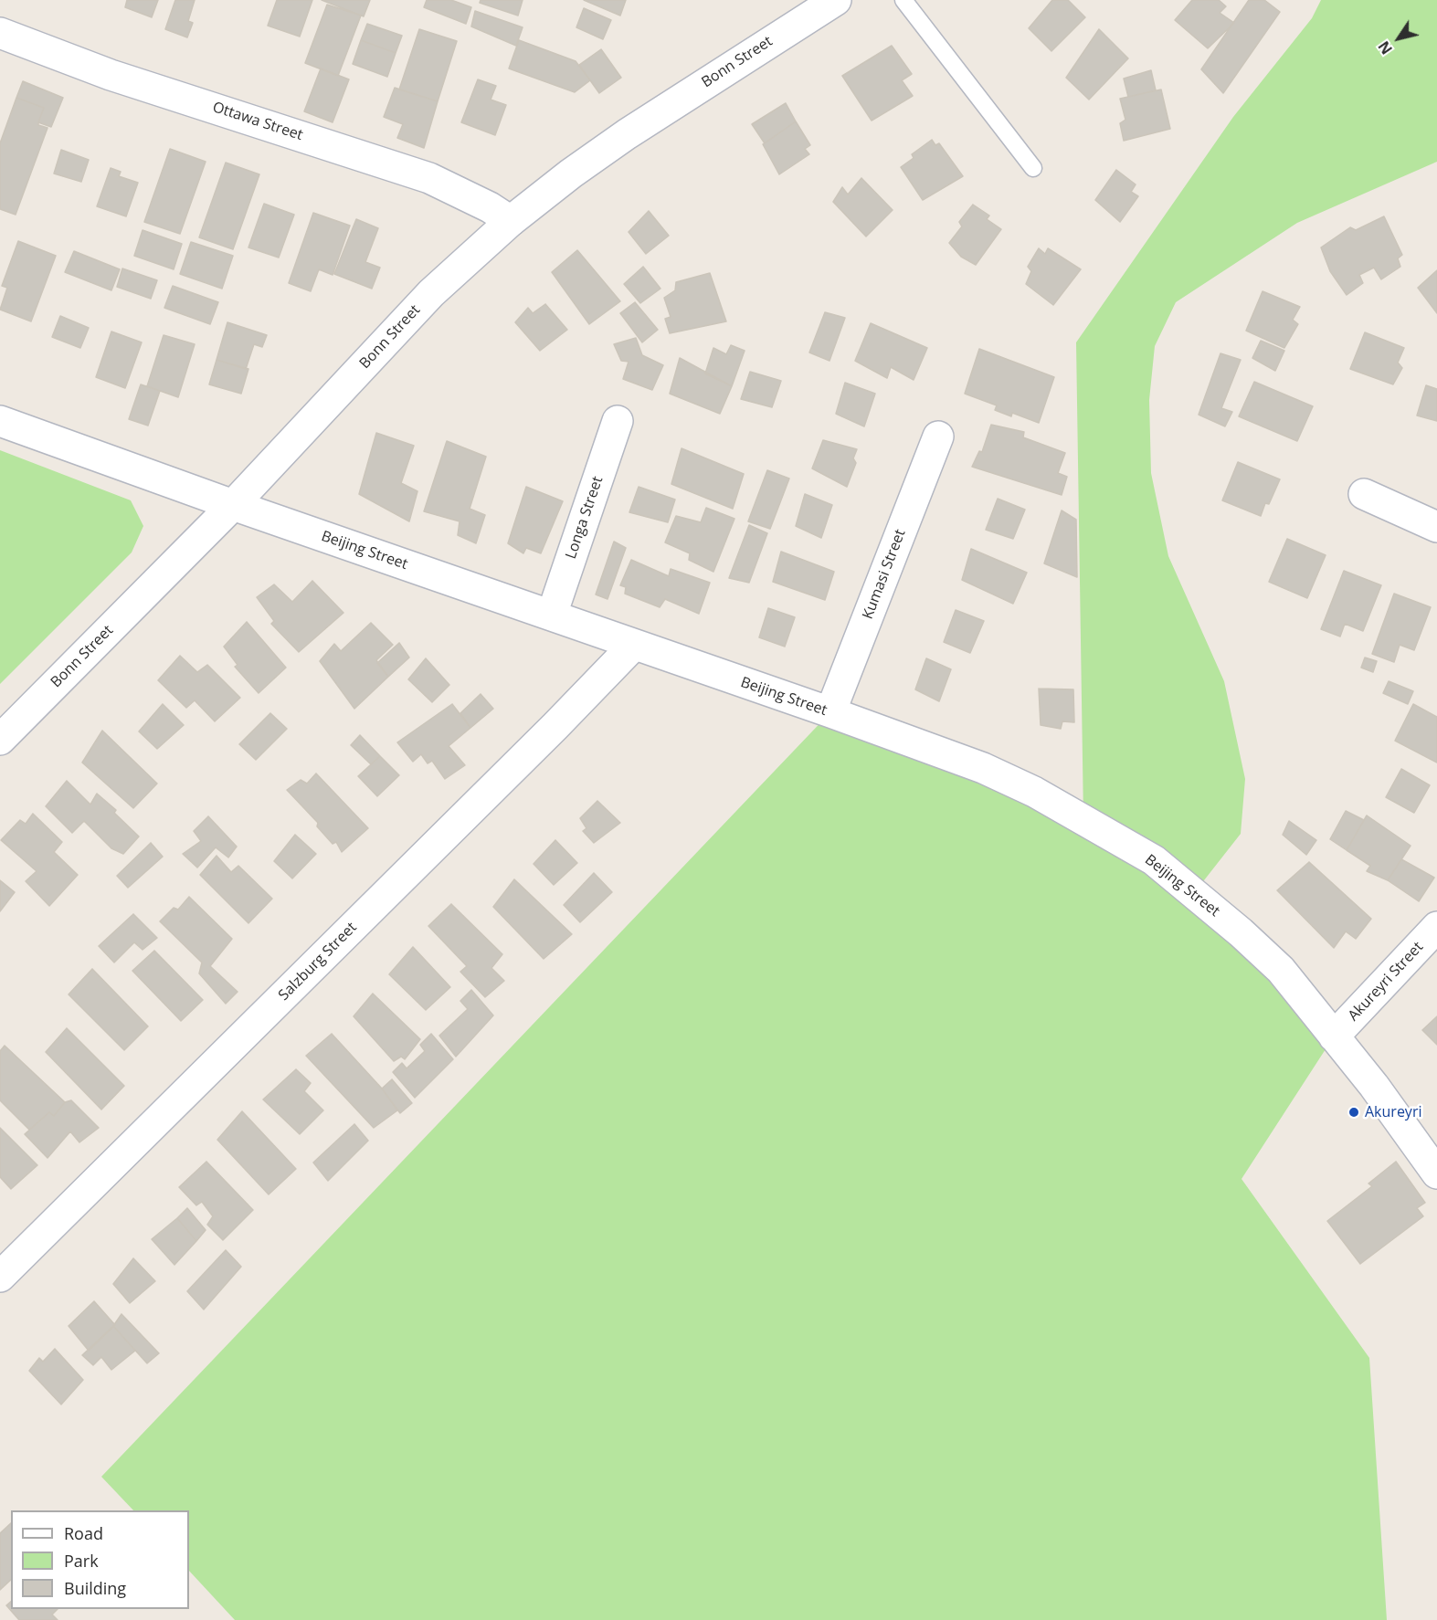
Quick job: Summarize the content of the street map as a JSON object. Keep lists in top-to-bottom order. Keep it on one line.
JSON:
{"streets":{"street":["Bonn Street","Ottawa Street","Longa Street","Beijing Street","Kumasi Street","Salzburg Street","Akureyri Street"]},"crossings":[["Bonn Street","Ottawa Street"],["Bonn Street","Beijing Street"],["Longa Street","Beijing Street"],["Beijing Street","Kumasi Street"],["Beijing Street","Salzburg Street"],["Beijing Street","Akureyri Street"]],"places":["Akureyri"],"legend":["Road","Park","Building"],"north":"bottom left"}
